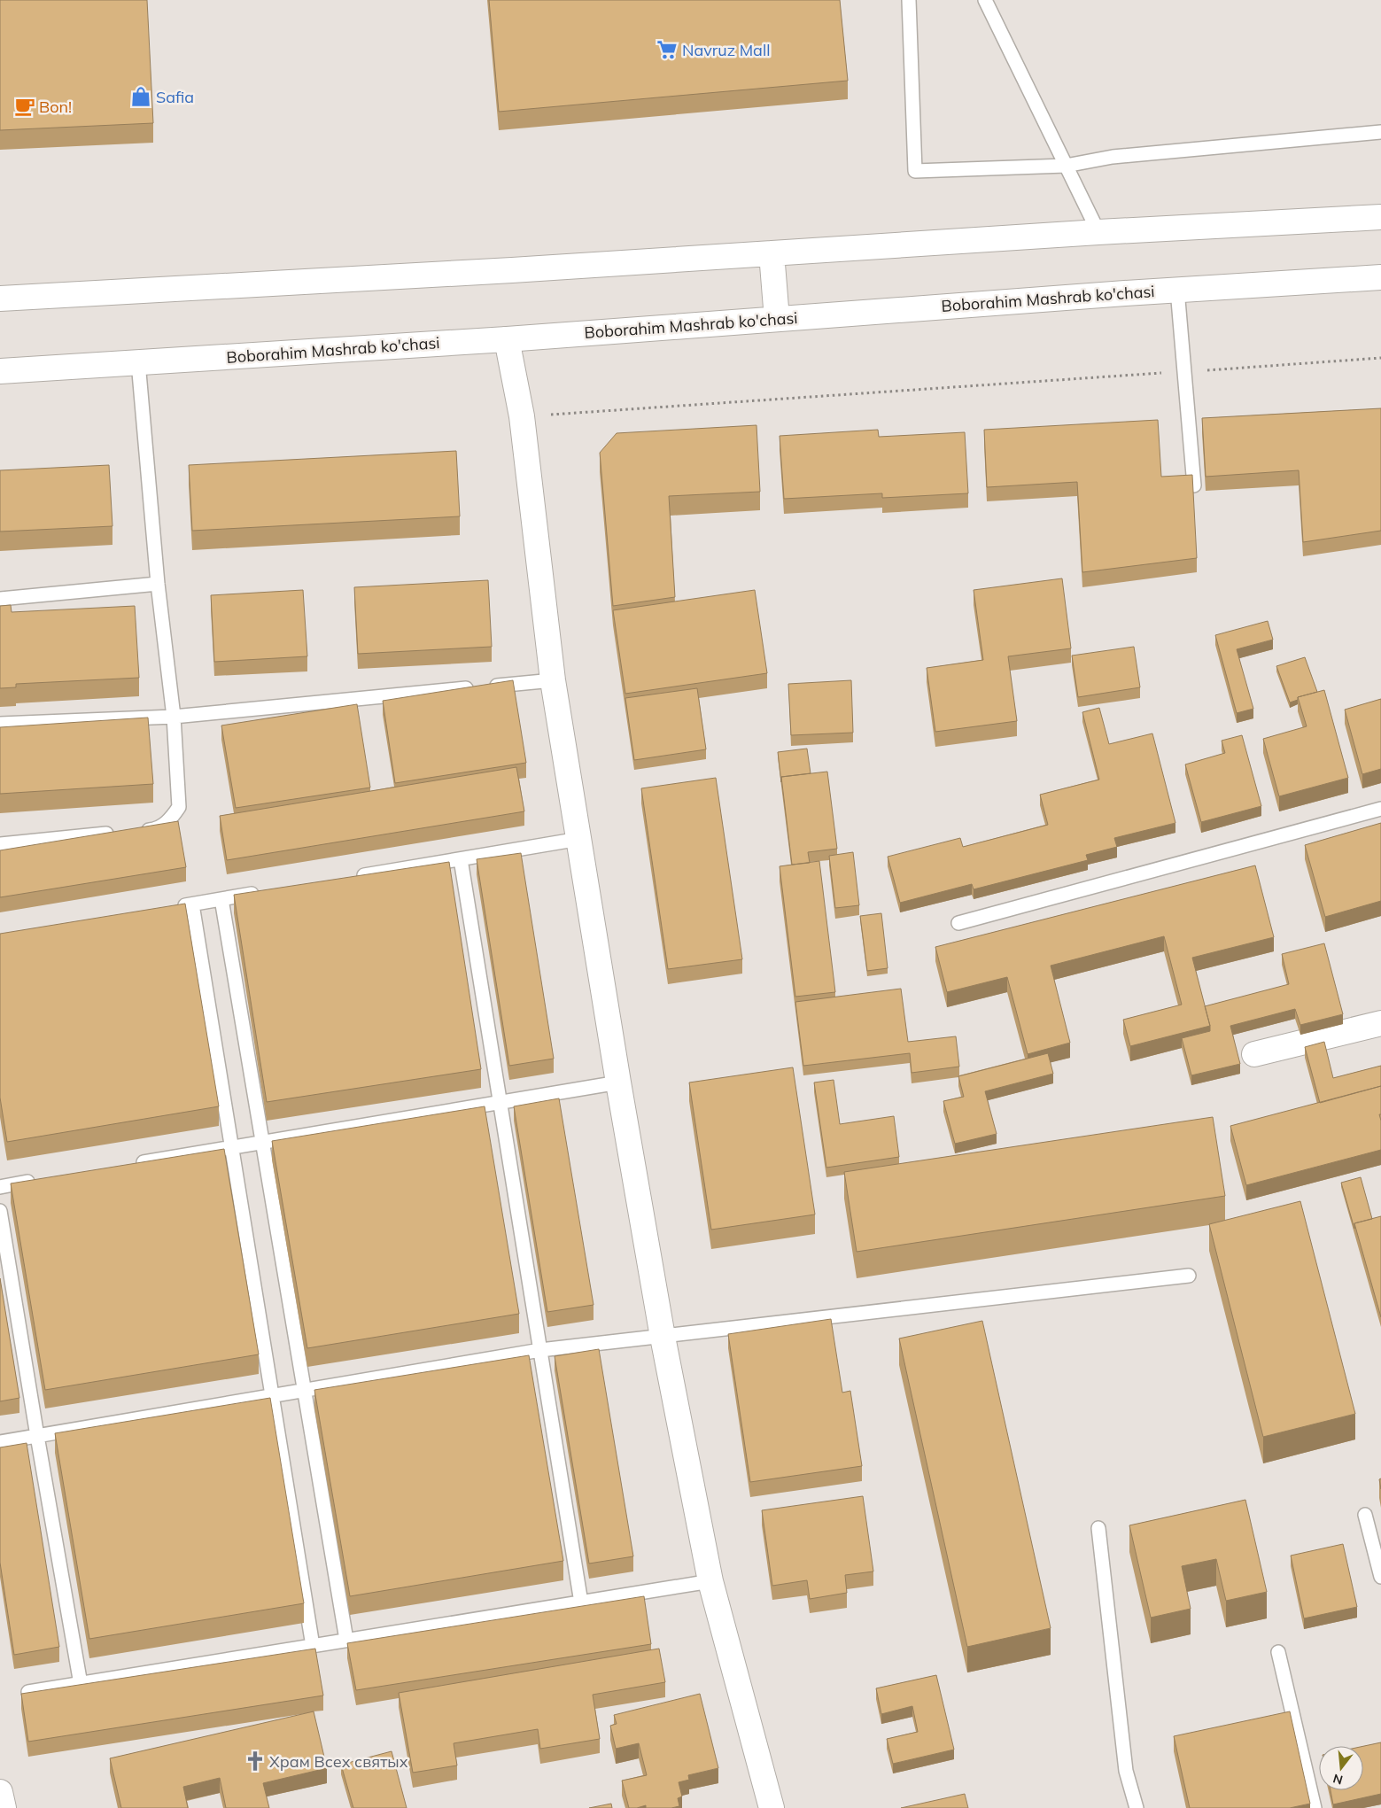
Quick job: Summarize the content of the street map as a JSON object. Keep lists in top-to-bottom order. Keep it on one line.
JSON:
{"streets":{"main road":["Boborahim Mashrab ko'chasi"]},"places":{"supermarket":["Navruz Mall"],"shop":["Safia"],"cafe":["Bon!"],"church":["Храм Всех святых"]},"north":"bottom"}
